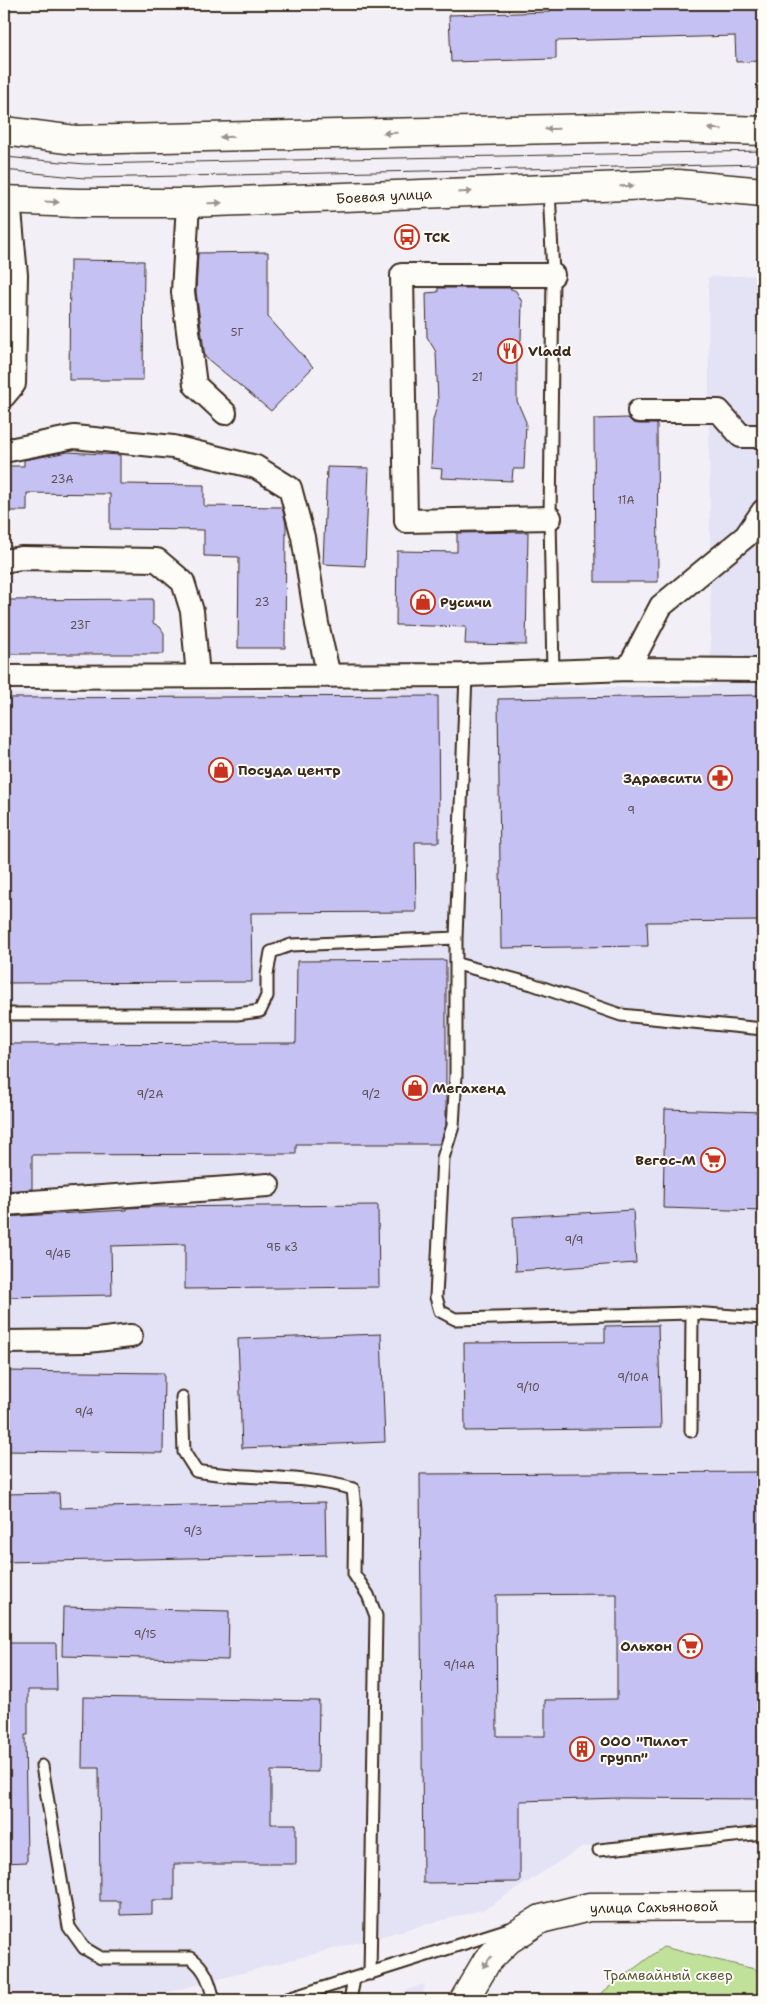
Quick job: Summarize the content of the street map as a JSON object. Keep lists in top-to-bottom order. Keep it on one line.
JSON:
{"streets":{"main road":["Боевая улица","улица Сахьяновой"]},"parks":["Трамвайный сквер"],"places":{"bus stop":["ТСК"],"restaurant":["Vladd"],"shop":["Русичи","Посуда центр","Мегахенд"],"pharmacy":["Здравсити"],"supermarket":["Вегос-М","Ольхон"],"building":["ООО \"Пилот групп\""]},"house_numbers":["5Г","21","23А","11А","23","23Г","9","9/2А","9/2","9/9","9Б к3","9/4Б","9/10А","9/10","9/4","9/3","9/15","9/14А"]}
